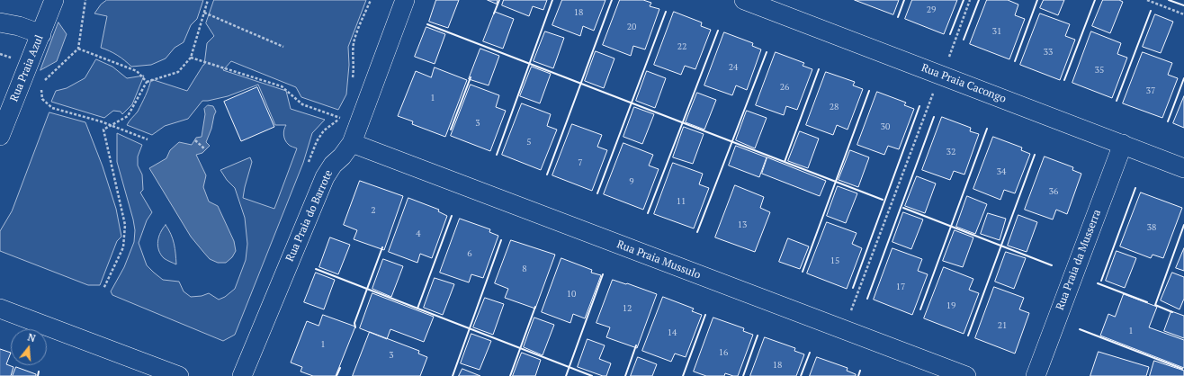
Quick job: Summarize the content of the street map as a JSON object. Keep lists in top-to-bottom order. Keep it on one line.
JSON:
{"streets":{"street":["Rua Praia Azul","Rua Praia Cacongo","Rua Praia do Barrote","Rua Praia Mussulo","Rua Praia da Musserra"]},"crossings":[["Rua Praia Cacongo","Rua Praia da Musserra"],["Rua Praia do Barrote","Rua Praia Mussulo"]],"house_numbers":["29","18","20","31","22","33","24","35","26","37","1","28","3","30","5","32","7","34","9","36","11","2","13","38","4","6","15","8","17","10","19","12","21","1","14","1","16","3","18"],"north":"top"}
